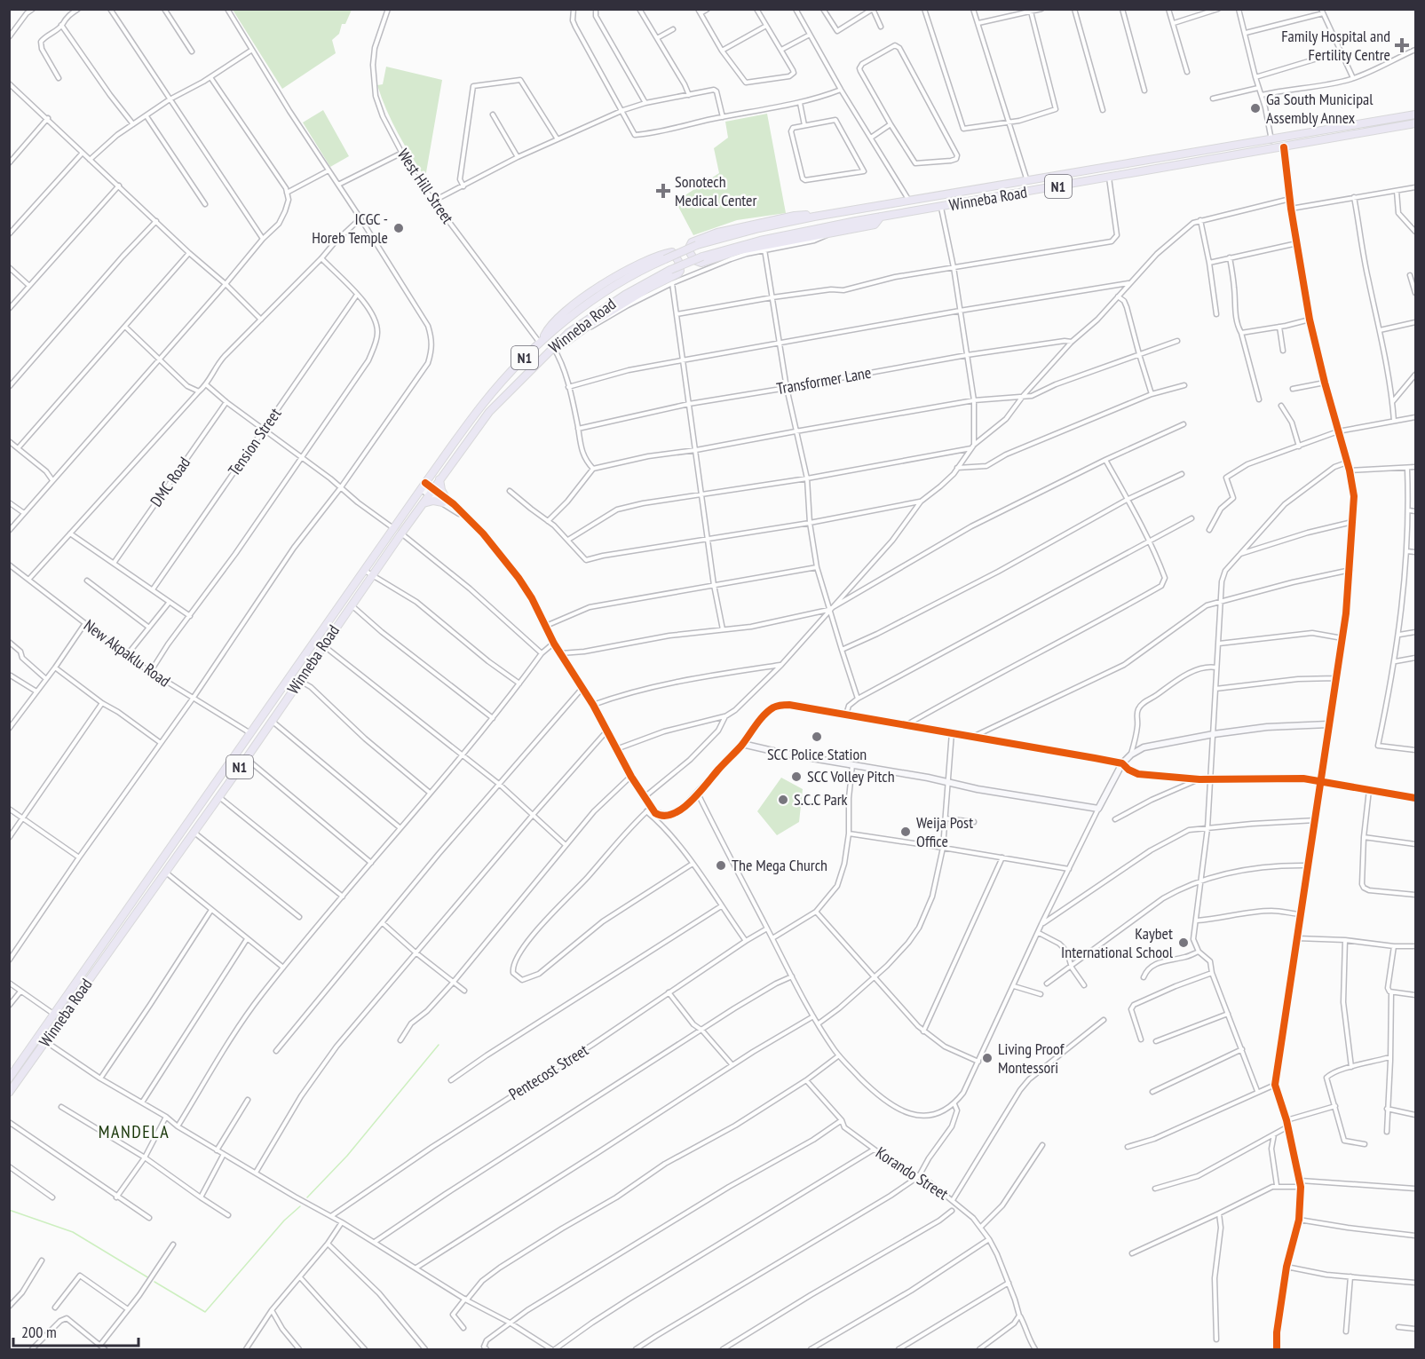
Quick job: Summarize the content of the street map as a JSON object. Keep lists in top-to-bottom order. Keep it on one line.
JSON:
{"streets":{"highway":["N1","Winneba Road"],"street":["West Hill Street","Transformer Lane","Tension Street","DMC Road","New Akpaklu Road","Pentecost Street","Korando Street"]},"crossings":[["West Hill Street","Winneba Road"],["Winneba Road","New Akpaklu Road"]],"districts":["MANDELA"],"places":{"health":["Family Hospital and Fertility Centre","Sonotech Medical Center"],"other":["Ga South Municipal Assembly Annex","ICGC - Horeb Temple","SCC Police Station","SCC Volley Pitch","S.C.C Park","Weija Post Office","The Mega Church","Kaybet International School","Living Proof Montessori"]},"scale_bar":"200 m"}
